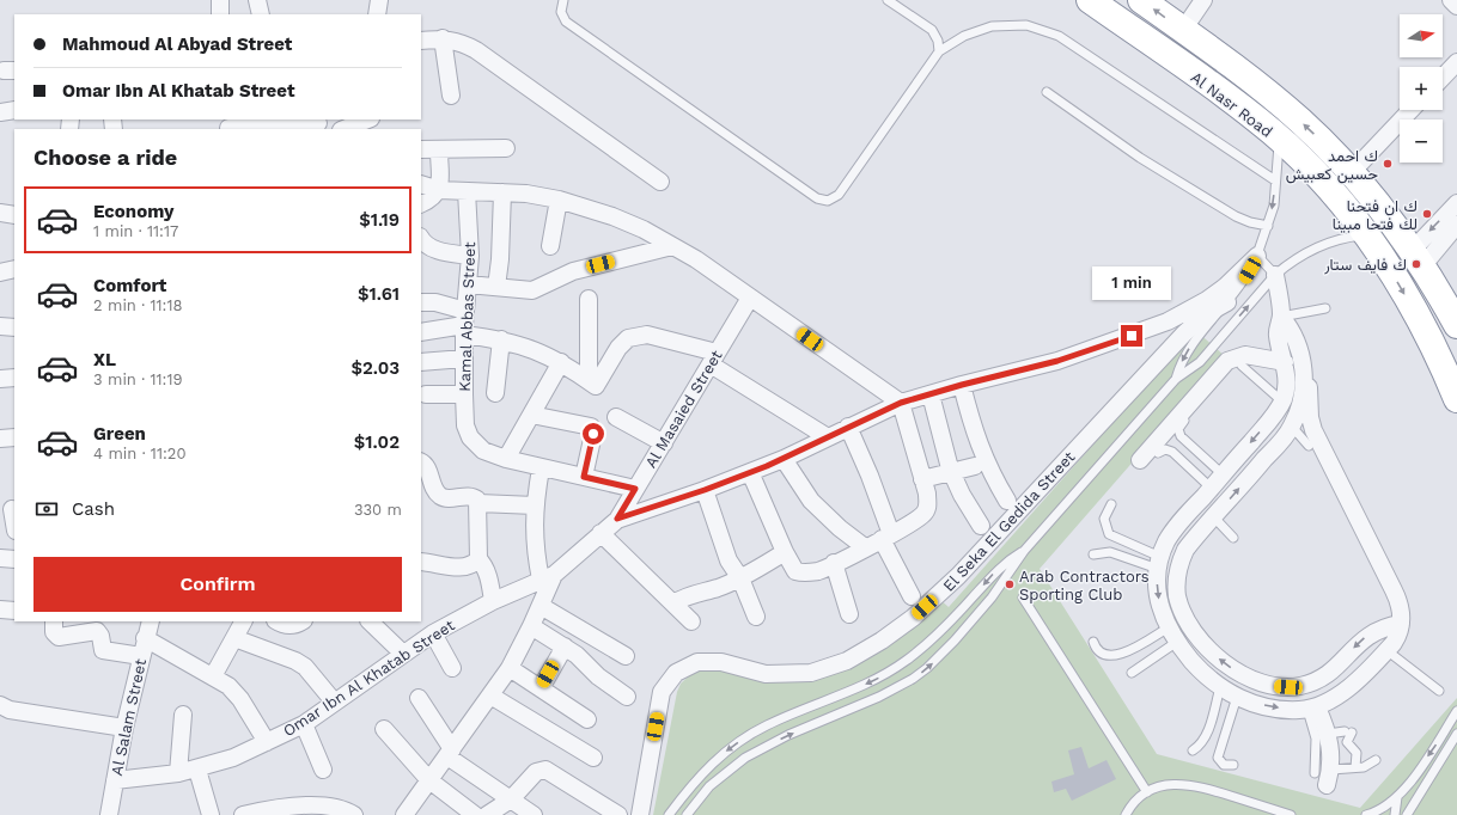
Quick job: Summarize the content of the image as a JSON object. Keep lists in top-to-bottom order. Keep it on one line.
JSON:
{"streets":{"highway":["Al Nasr Road"],"street":["Kamal Abbas Street","Al Masaied Street","El Seka El Gedida Street","Omar Ibn Al Khatab Street","Al Salam Street"]},"crossings":[["Kamal Abbas Street","Al Masaied Street"],["Al Masaied Street","Omar Ibn Al Khatab Street"],["Omar Ibn Al Khatab Street","Al Salam Street"]],"places":["ك احمد حسين كعبيش","ك ان فتحنا لك فتحا مبينا","ك فايف ستار","Arab Contractors Sporting Club"],"north":"right","page":{"map_buttons":["+","−"],"banner":["Mahmoud Al Abyad Street","Omar Ibn Al Khatab Street"],"heading":"Choose a ride","list":[{"name":"Economy","note":"1 min · 11:17","value":"$1.19"},{"name":"Comfort","note":"2 min · 11:18","value":"$1.61"},{"name":"XL","note":"3 min · 11:19","value":"$2.03"},{"name":"Green","note":"4 min · 11:20","value":"$1.02"}],"bubble":"1 min","pay":["Cash","330 m"],"buttons":"Confirm"}}
